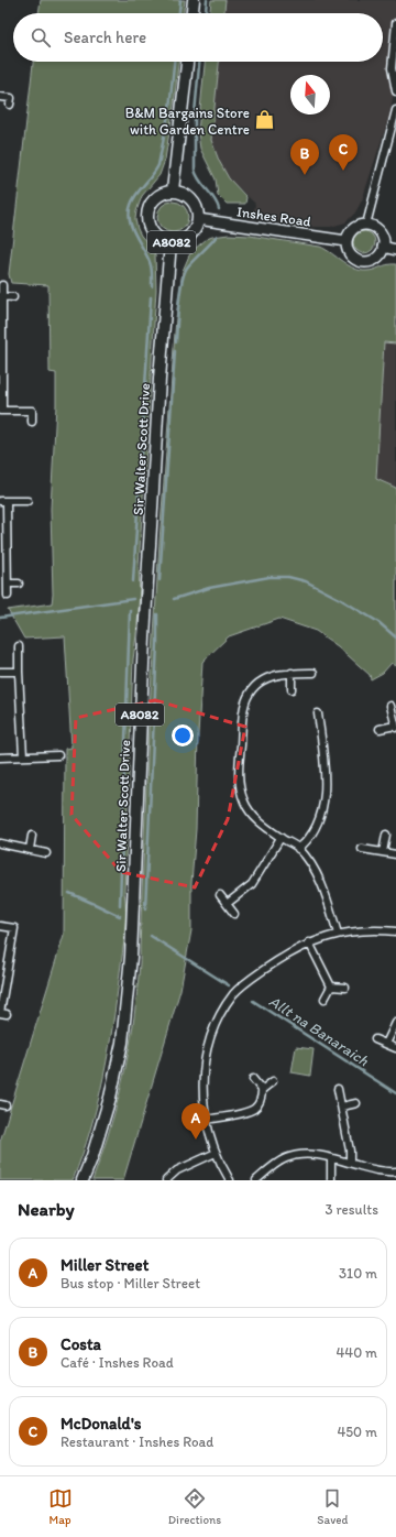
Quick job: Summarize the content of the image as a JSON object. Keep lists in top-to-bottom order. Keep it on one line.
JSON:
{"streets":{"main road":["A8082","Sir Walter Scott Drive"],"street":["Inshes Road"]},"crossings":[["Inshes Road","A8082"],["Inshes Road","Sir Walter Scott Drive"],["A8082","Sir Walter Scott Drive"]],"water":["Allt na Banaraich"],"places":{"shop":["B&M Bargains Store with Garden Centre"]},"north":"top","page":{"search":"Search here","pins":["C","B","A"],"heading":["Nearby","3 results"],"list":[{"mark":"A","name":"Miller Street","note":"Bus stop · Miller Street","value":"310 m"},{"mark":"B","name":"Costa","note":"Café · Inshes Road","value":"440 m"},{"mark":"C","name":"McDonald's","note":"Restaurant · Inshes Road","value":"450 m"}],"nav":["Map","Directions","Saved"]}}
